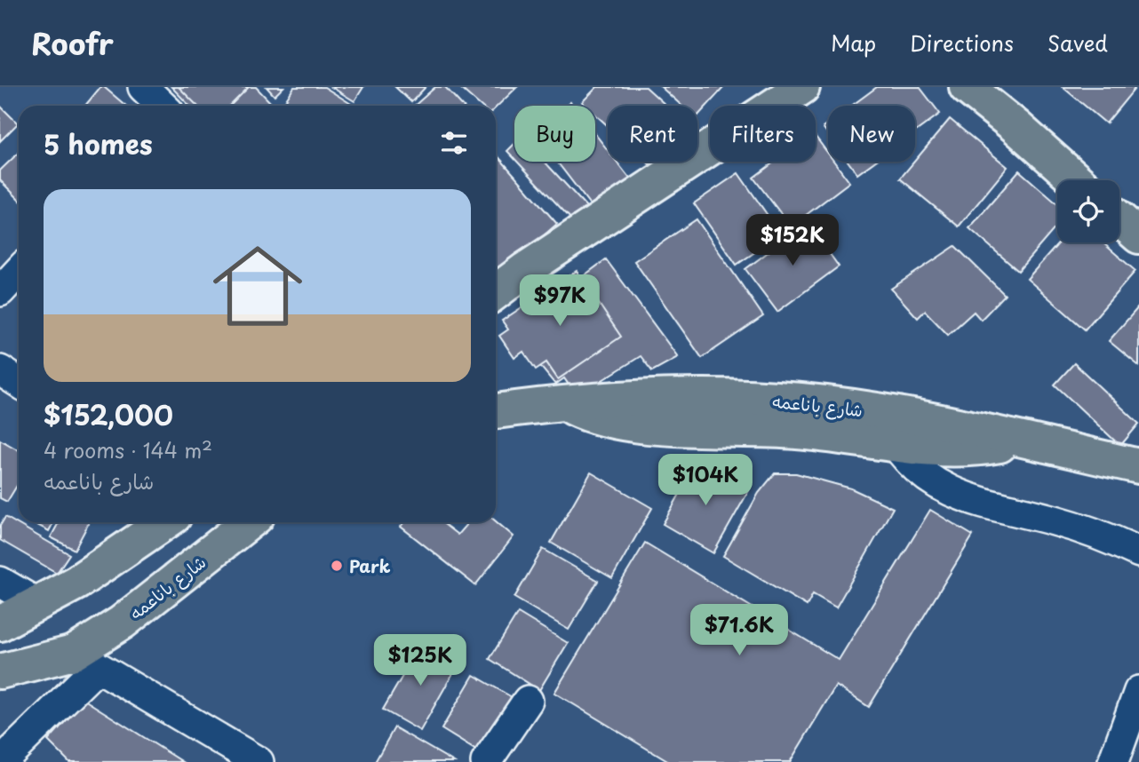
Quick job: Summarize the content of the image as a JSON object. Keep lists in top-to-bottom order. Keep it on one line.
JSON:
{"streets":{"highway":["شارع باناعمه"]},"places":["Park"],"page":{"header":"Roofr","nav":["Map","Directions","Saved"],"chip":["Buy","Rent","Filters","New"],"heading":"5 homes","list":[{"name":"$152,000","note":"4 rooms · 144 m² · شارع باناعمه"}],"price":["$152K","$97K","$104K","$71.6K","$125K"]}}
